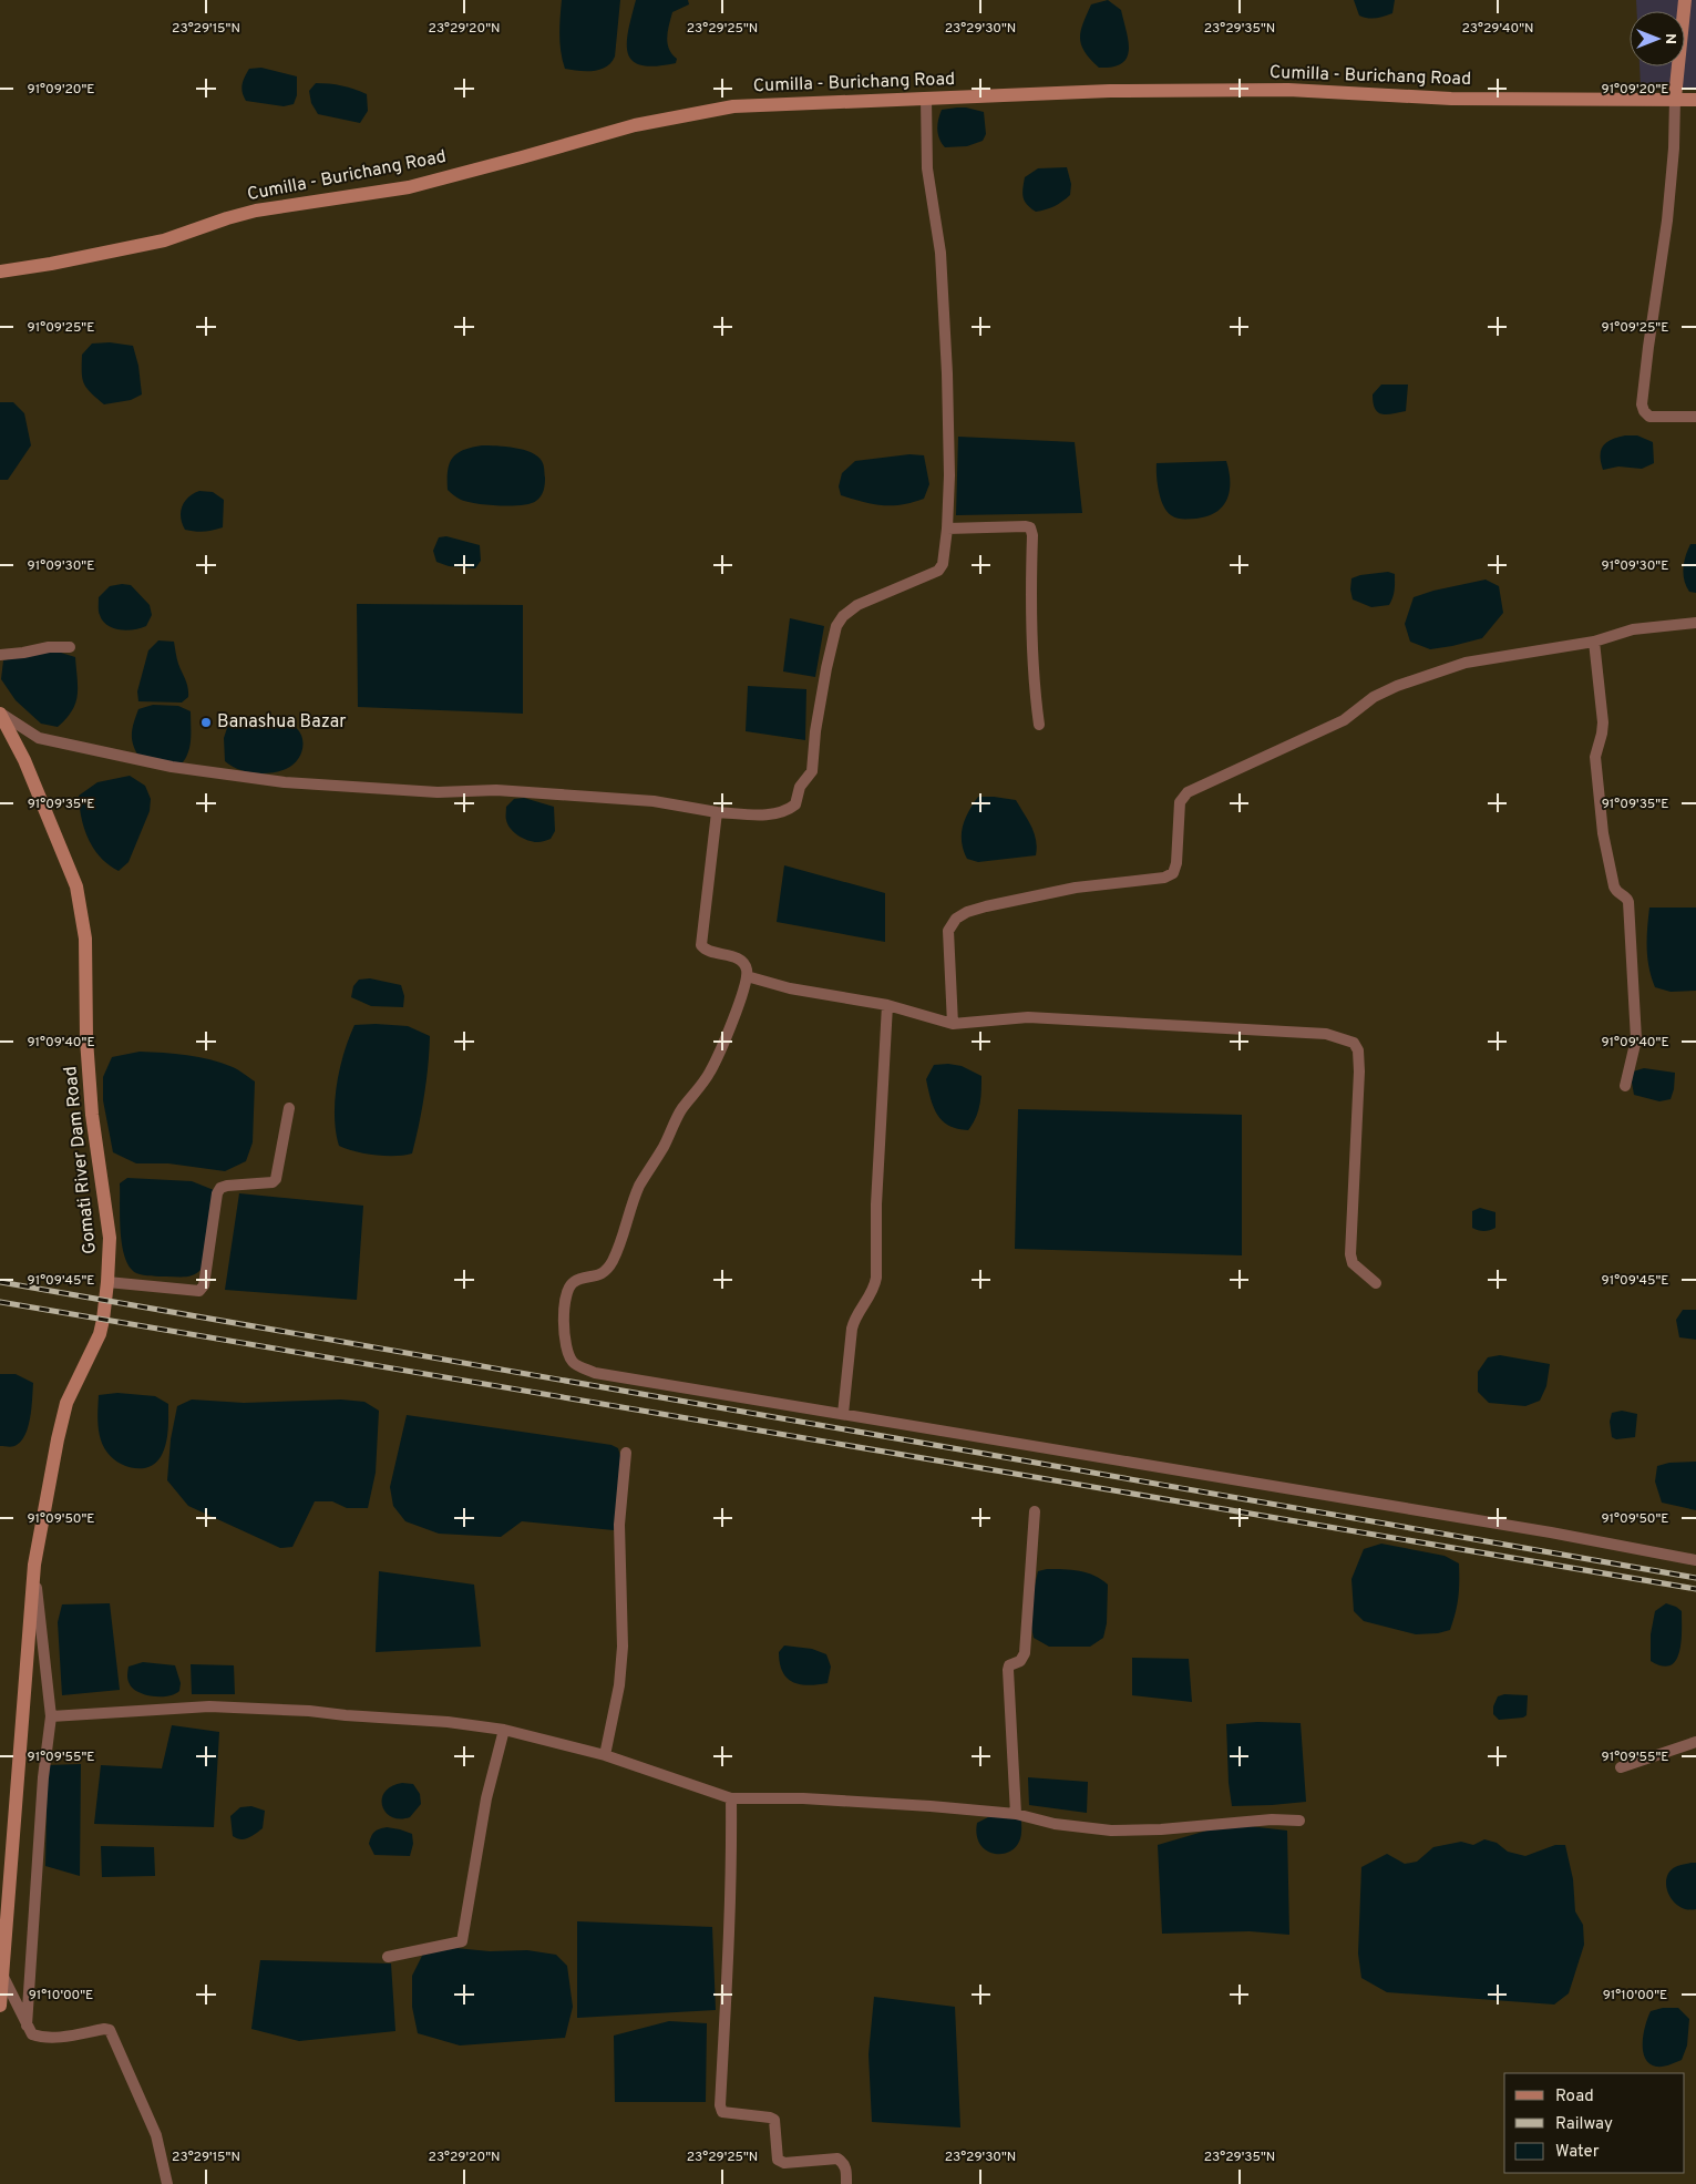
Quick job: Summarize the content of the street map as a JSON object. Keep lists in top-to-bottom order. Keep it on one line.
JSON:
{"streets":{"main road":["Cumilla - Burichang Road","Gomati River Dam Road"]},"places":["Banashua Bazar"],"legend":["Road","Railway","Water"],"north":"right","coordinates":["23°29'15\"N","23°29'20\"N","23°29'25\"N","23°29'30\"N","23°29'35\"N","23°29'40\"N","91°09'20\"E","91°09'25\"E","91°09'30\"E","91°09'35\"E","91°09'40\"E","91°09'45\"E","91°09'50\"E","91°09'55\"E","91°10'00\"E"]}
